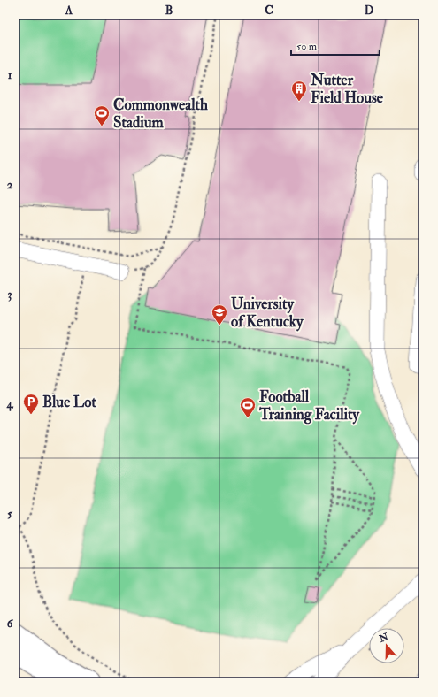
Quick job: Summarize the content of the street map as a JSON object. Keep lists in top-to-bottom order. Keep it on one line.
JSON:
{"places":{"building":["Nutter Field House"],"sports":["Commonwealth Stadium","Football Training Facility"],"school or university":["University of Kentucky"],"parking":["Blue Lot"]},"scale_bar":"50 m","north":"top","grid":{"columns":["A","B","C","D"],"rows":["1","2","3","4","5","6"]}}
